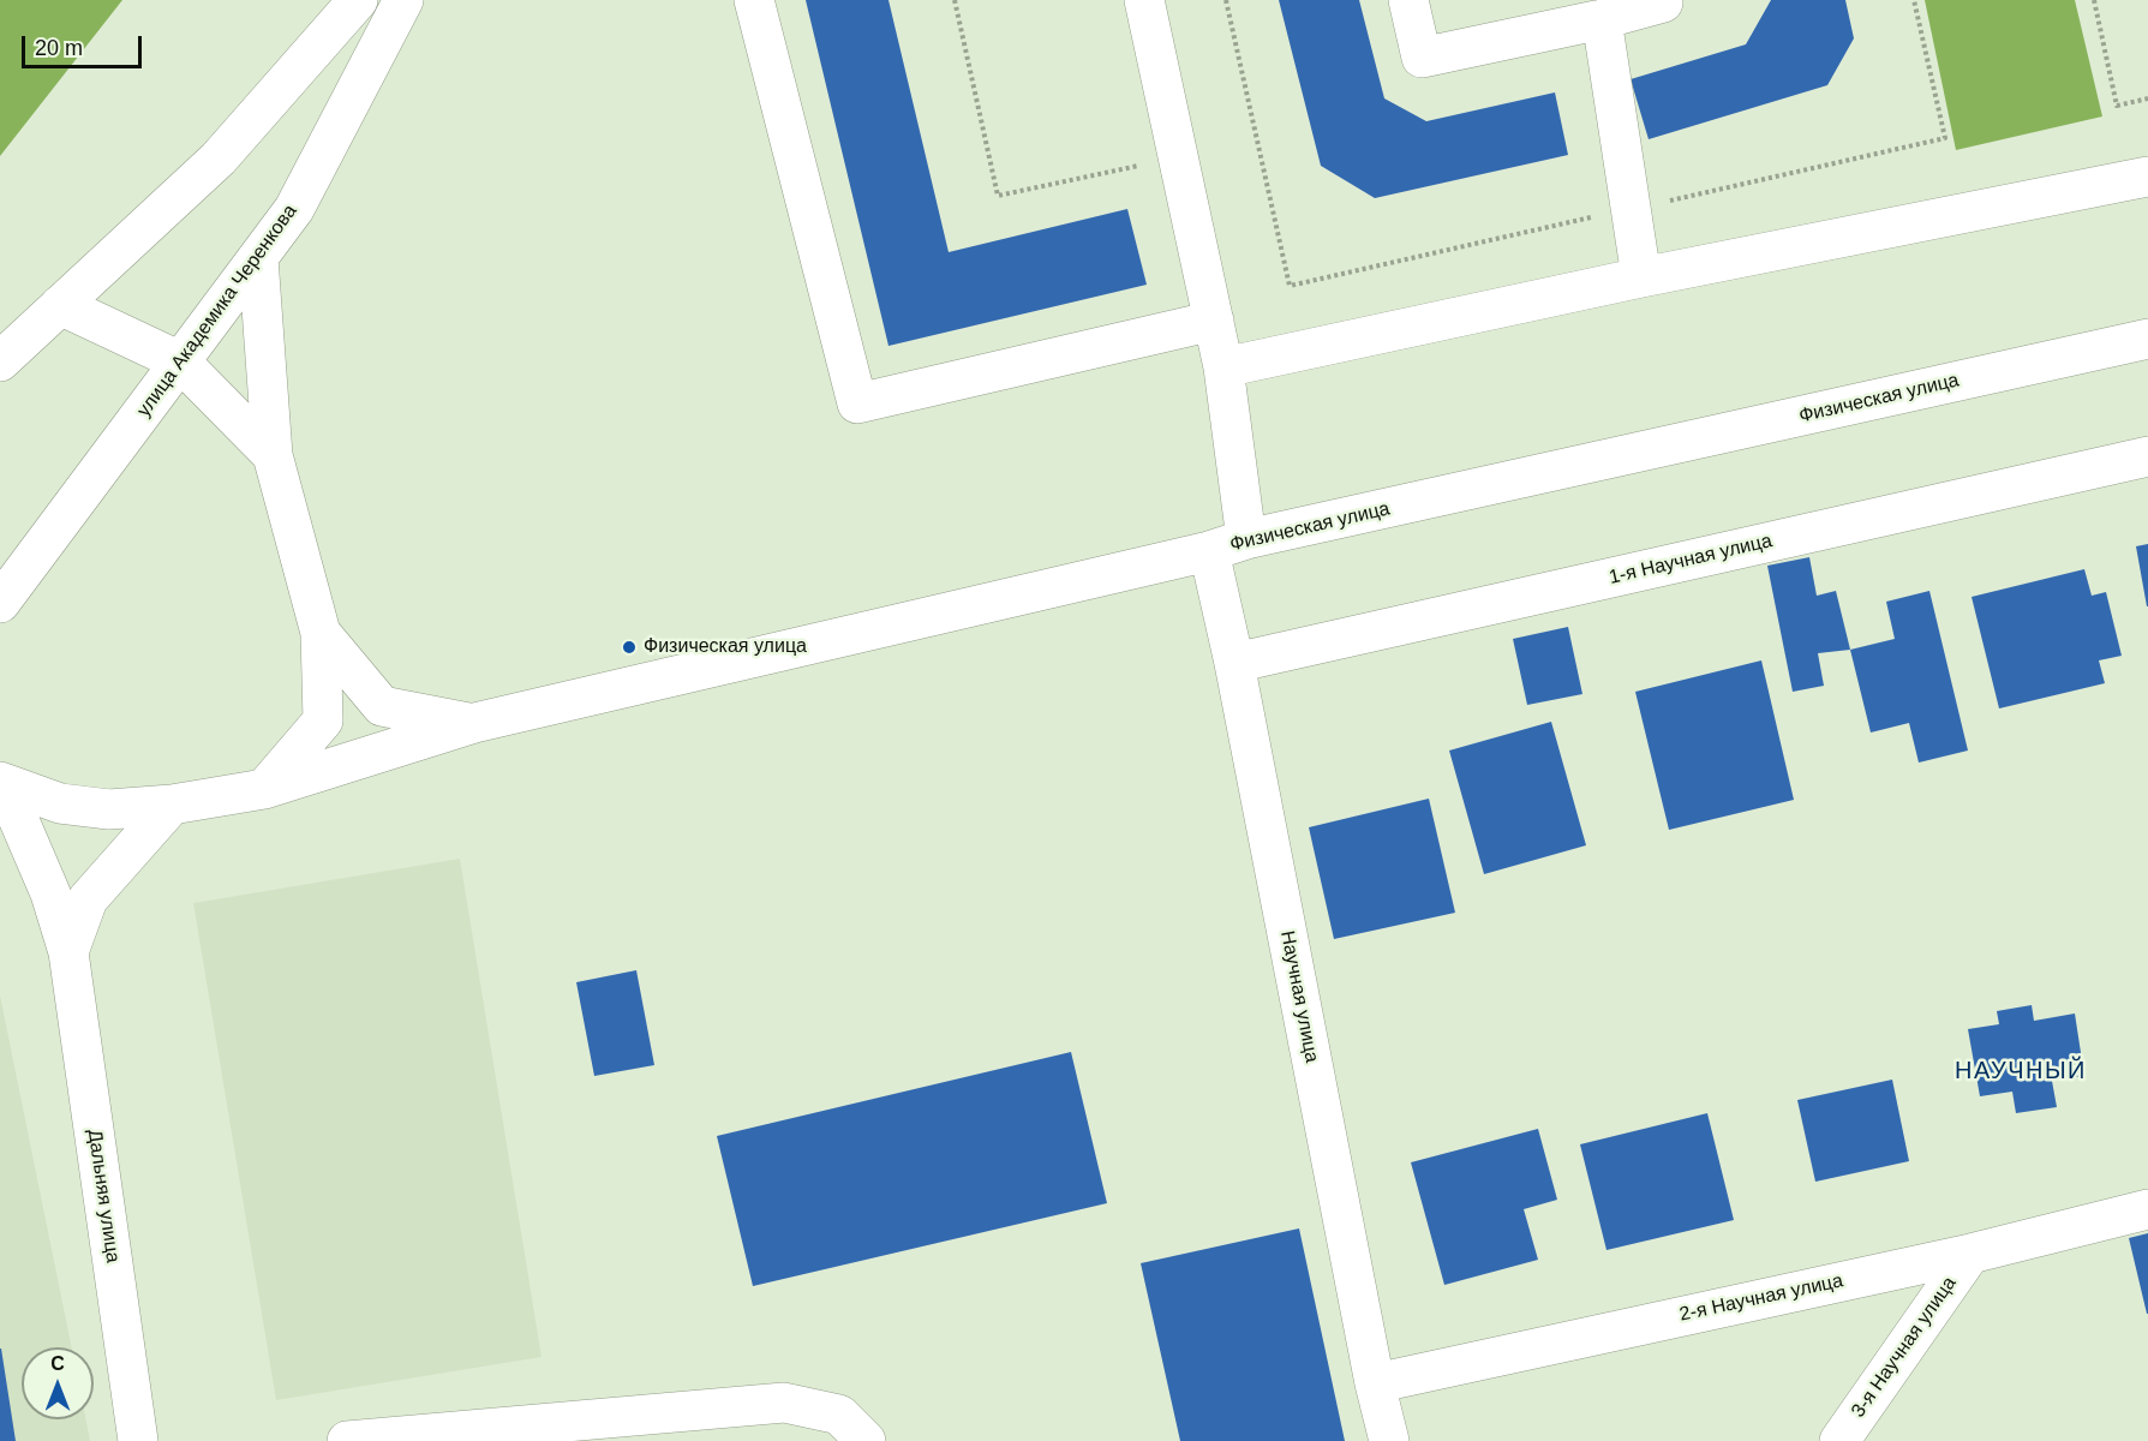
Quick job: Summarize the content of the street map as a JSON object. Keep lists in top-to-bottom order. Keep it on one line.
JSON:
{"streets":{"street":["улица Академика Черенкова","Физическая улица","1-я Научная улица","Научная улица","Дальняя улица","2-я Научная улица","3-я Научная улица"]},"crossings":[["улица Академика Черенкова","Физическая улица"],["Физическая улица","Научная улица"],["Физическая улица","Дальняя улица"],["1-я Научная улица","Научная улица"],["Научная улица","2-я Научная улица"],["2-я Научная улица","3-я Научная улица"]],"districts":["НАУЧНЫЙ"],"places":["Физическая улица"],"scale_bar":"20 m","north":"top"}
